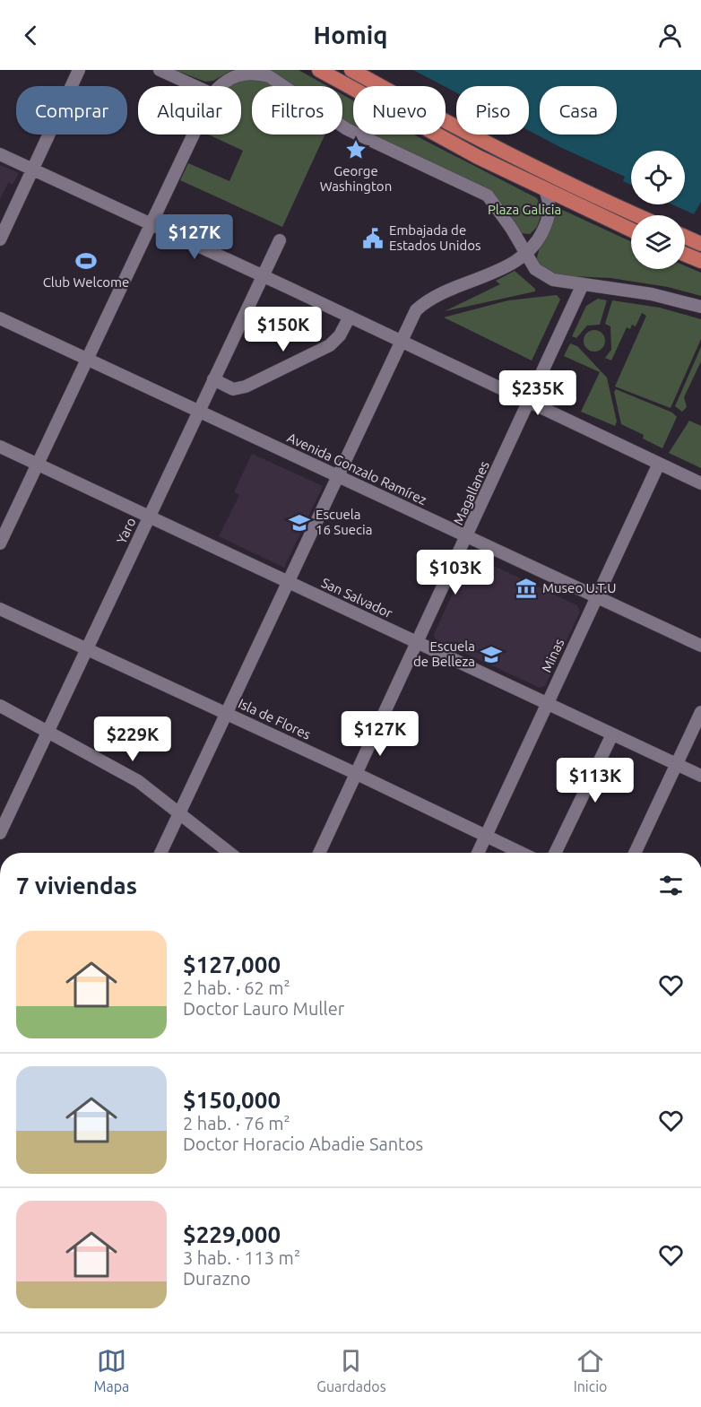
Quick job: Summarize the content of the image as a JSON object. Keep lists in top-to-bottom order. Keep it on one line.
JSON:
{"streets":{"street":["Avenida Gonzalo Ramírez","Magallanes","Yaro","San Salvador","Minas","Isla de Flores"]},"crossings":[["Avenida Gonzalo Ramírez","Magallanes"],["Avenida Gonzalo Ramírez","Yaro"],["Avenida Gonzalo Ramírez","Minas"],["Magallanes","San Salvador"],["Magallanes","Isla de Flores"],["Yaro","San Salvador"],["Yaro","Isla de Flores"],["San Salvador","Minas"],["Minas","Isla de Flores"]],"parks":["Plaza Galicia"],"places":{"place":["George Washington"],"public building":["Embajada de Estados Unidos"],"sports":["Club Welcome"],"school or university":["Escuela 16 Suecia","Escuela de Belleza"],"museum":["Museo U.T.U"]},"page":{"header":"Homiq","chip":["Comprar","Alquilar","Filtros","Nuevo","Piso","Casa"],"price":["$127K","$150K","$235K","$103K","$127K","$229K","$113K"],"heading":"7 viviendas","list":[{"name":"$127,000","note":"2 hab. · 62 m² · Doctor Lauro Muller"},{"name":"$150,000","note":"2 hab. · 76 m² · Doctor Horacio Abadie Santos"},{"name":"$229,000","note":"3 hab. · 113 m² · Durazno"}],"tabs":["Mapa","Guardados","Inicio"]}}
